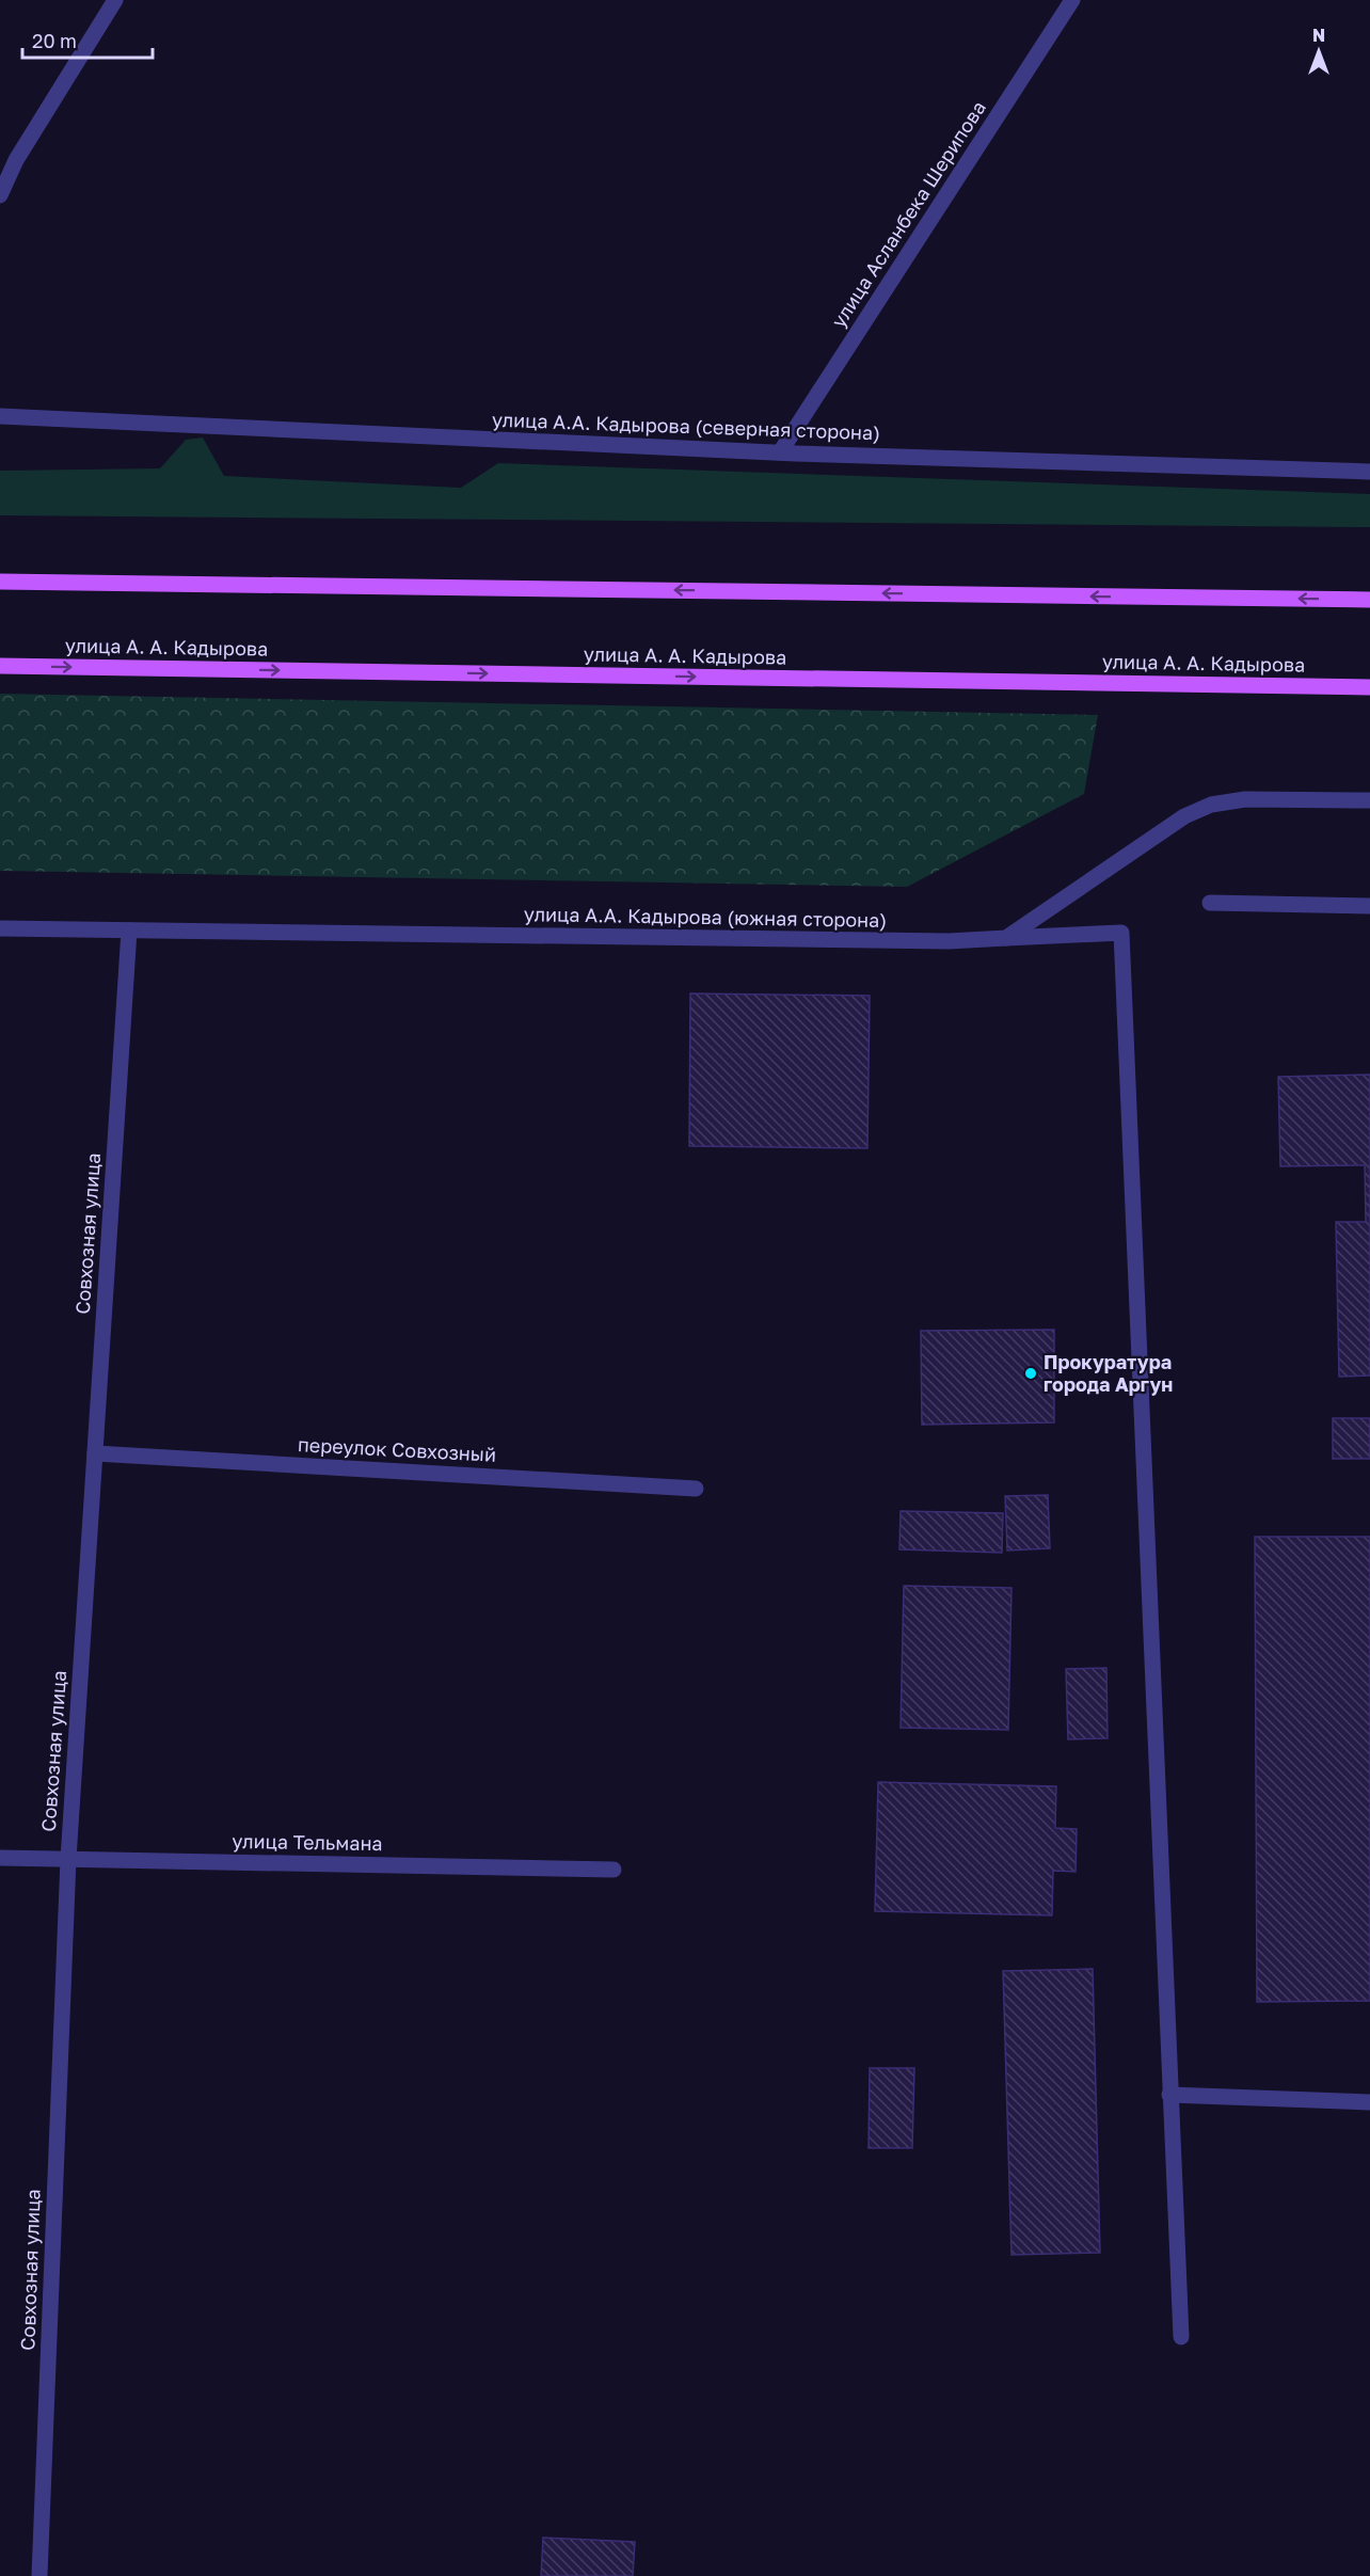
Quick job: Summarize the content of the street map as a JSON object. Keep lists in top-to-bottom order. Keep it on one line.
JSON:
{"streets":{"main road":["улица А. А. Кадырова"],"street":["улица Асланбека Шерипова","улица А.А. Кадырова (северная сторона)","улица А.А. Кадырова (южная сторона)","Совхозная улица","переулок Совхозный","улица Тельмана"]},"crossings":[["улица Асланбека Шерипова","улица А.А. Кадырова (северная сторона)"],["улица А.А. Кадырова (южная сторона)","Совхозная улица"],["Совхозная улица","переулок Совхозный"],["Совхозная улица","улица Тельмана"]],"places":["Прокуратура города Аргун"],"scale_bar":"20 m","north":"top"}
